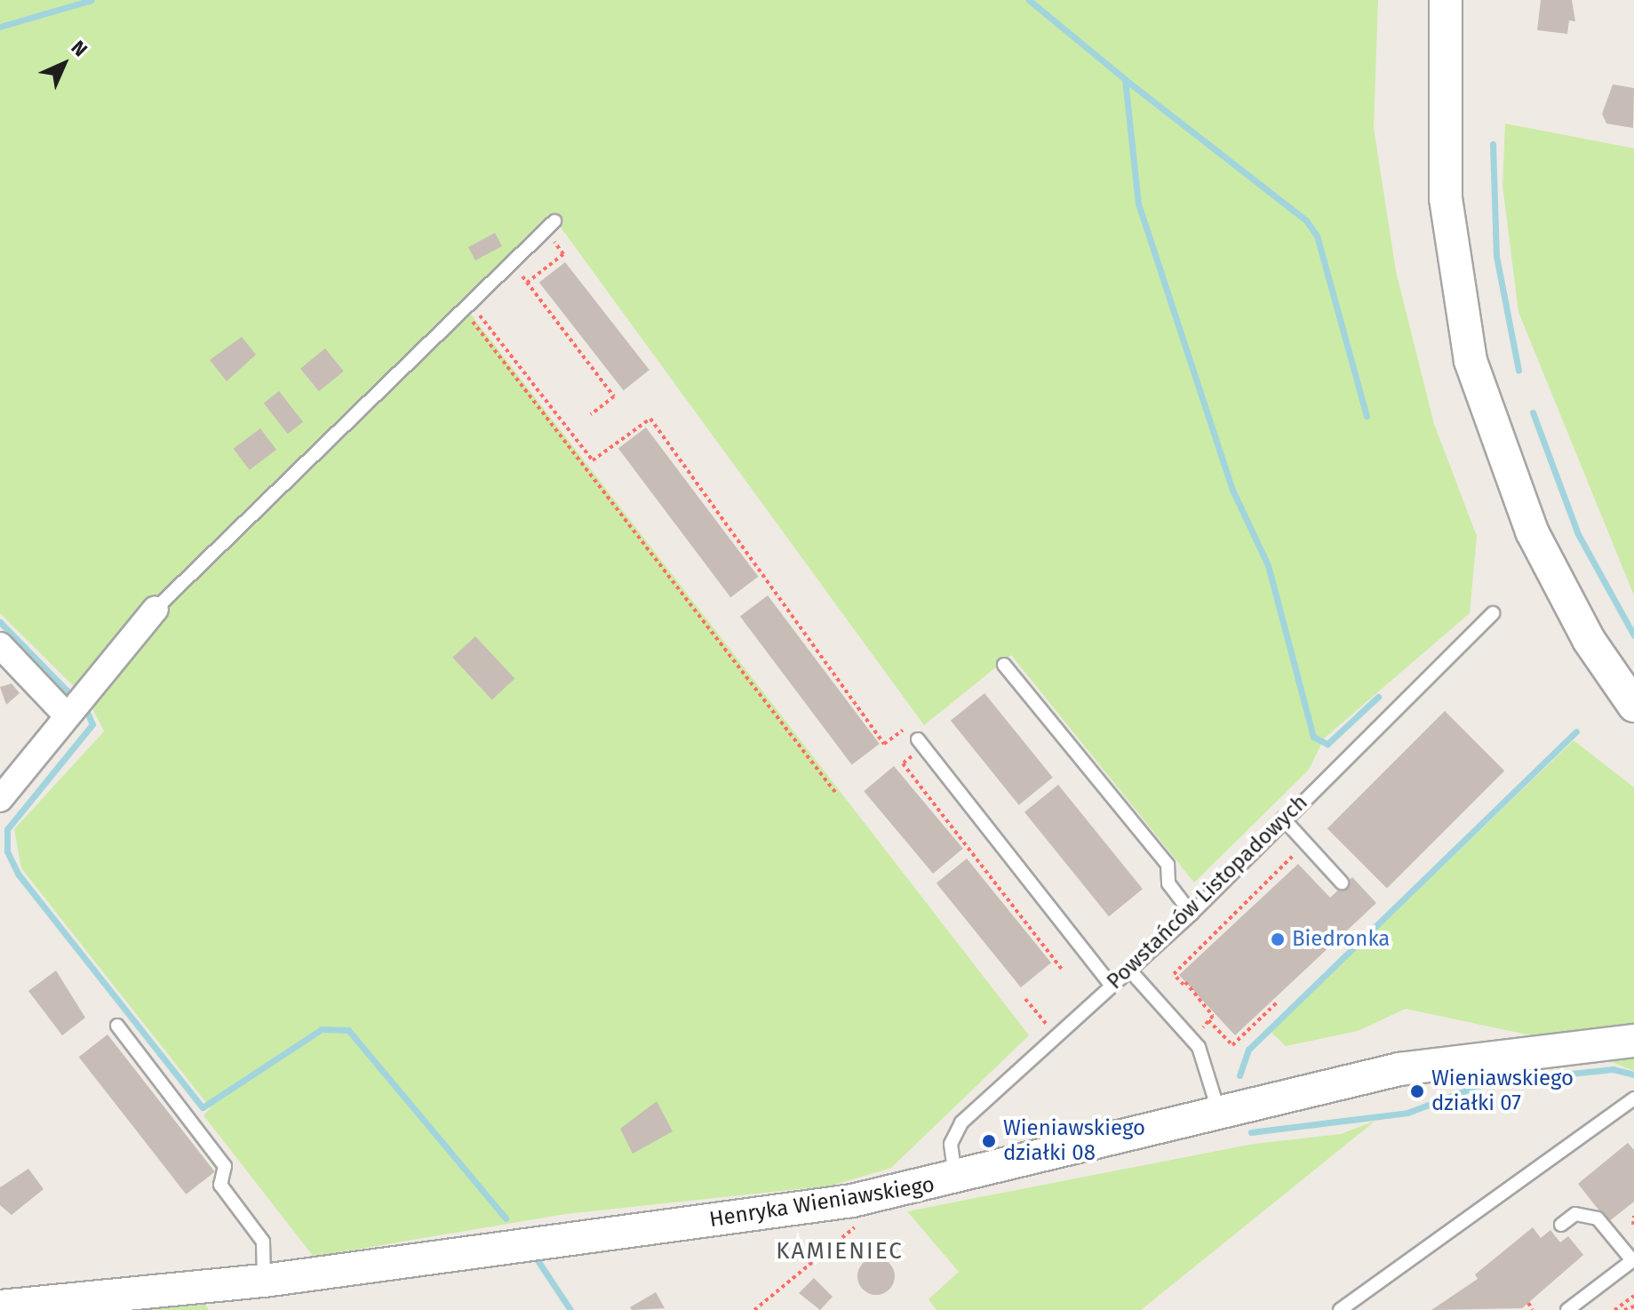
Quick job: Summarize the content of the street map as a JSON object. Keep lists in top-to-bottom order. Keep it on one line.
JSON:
{"streets":{"street":["Henryka Wieniawskiego"],"lane":["Powstańców Listopadowych"]},"crossings":[["Powstańców Listopadowych","Henryka Wieniawskiego"]],"districts":["KAMIENIEC"],"places":["Biedronka","Wieniawskiego działki 07","Wieniawskiego działki 08"],"north":"top right"}
